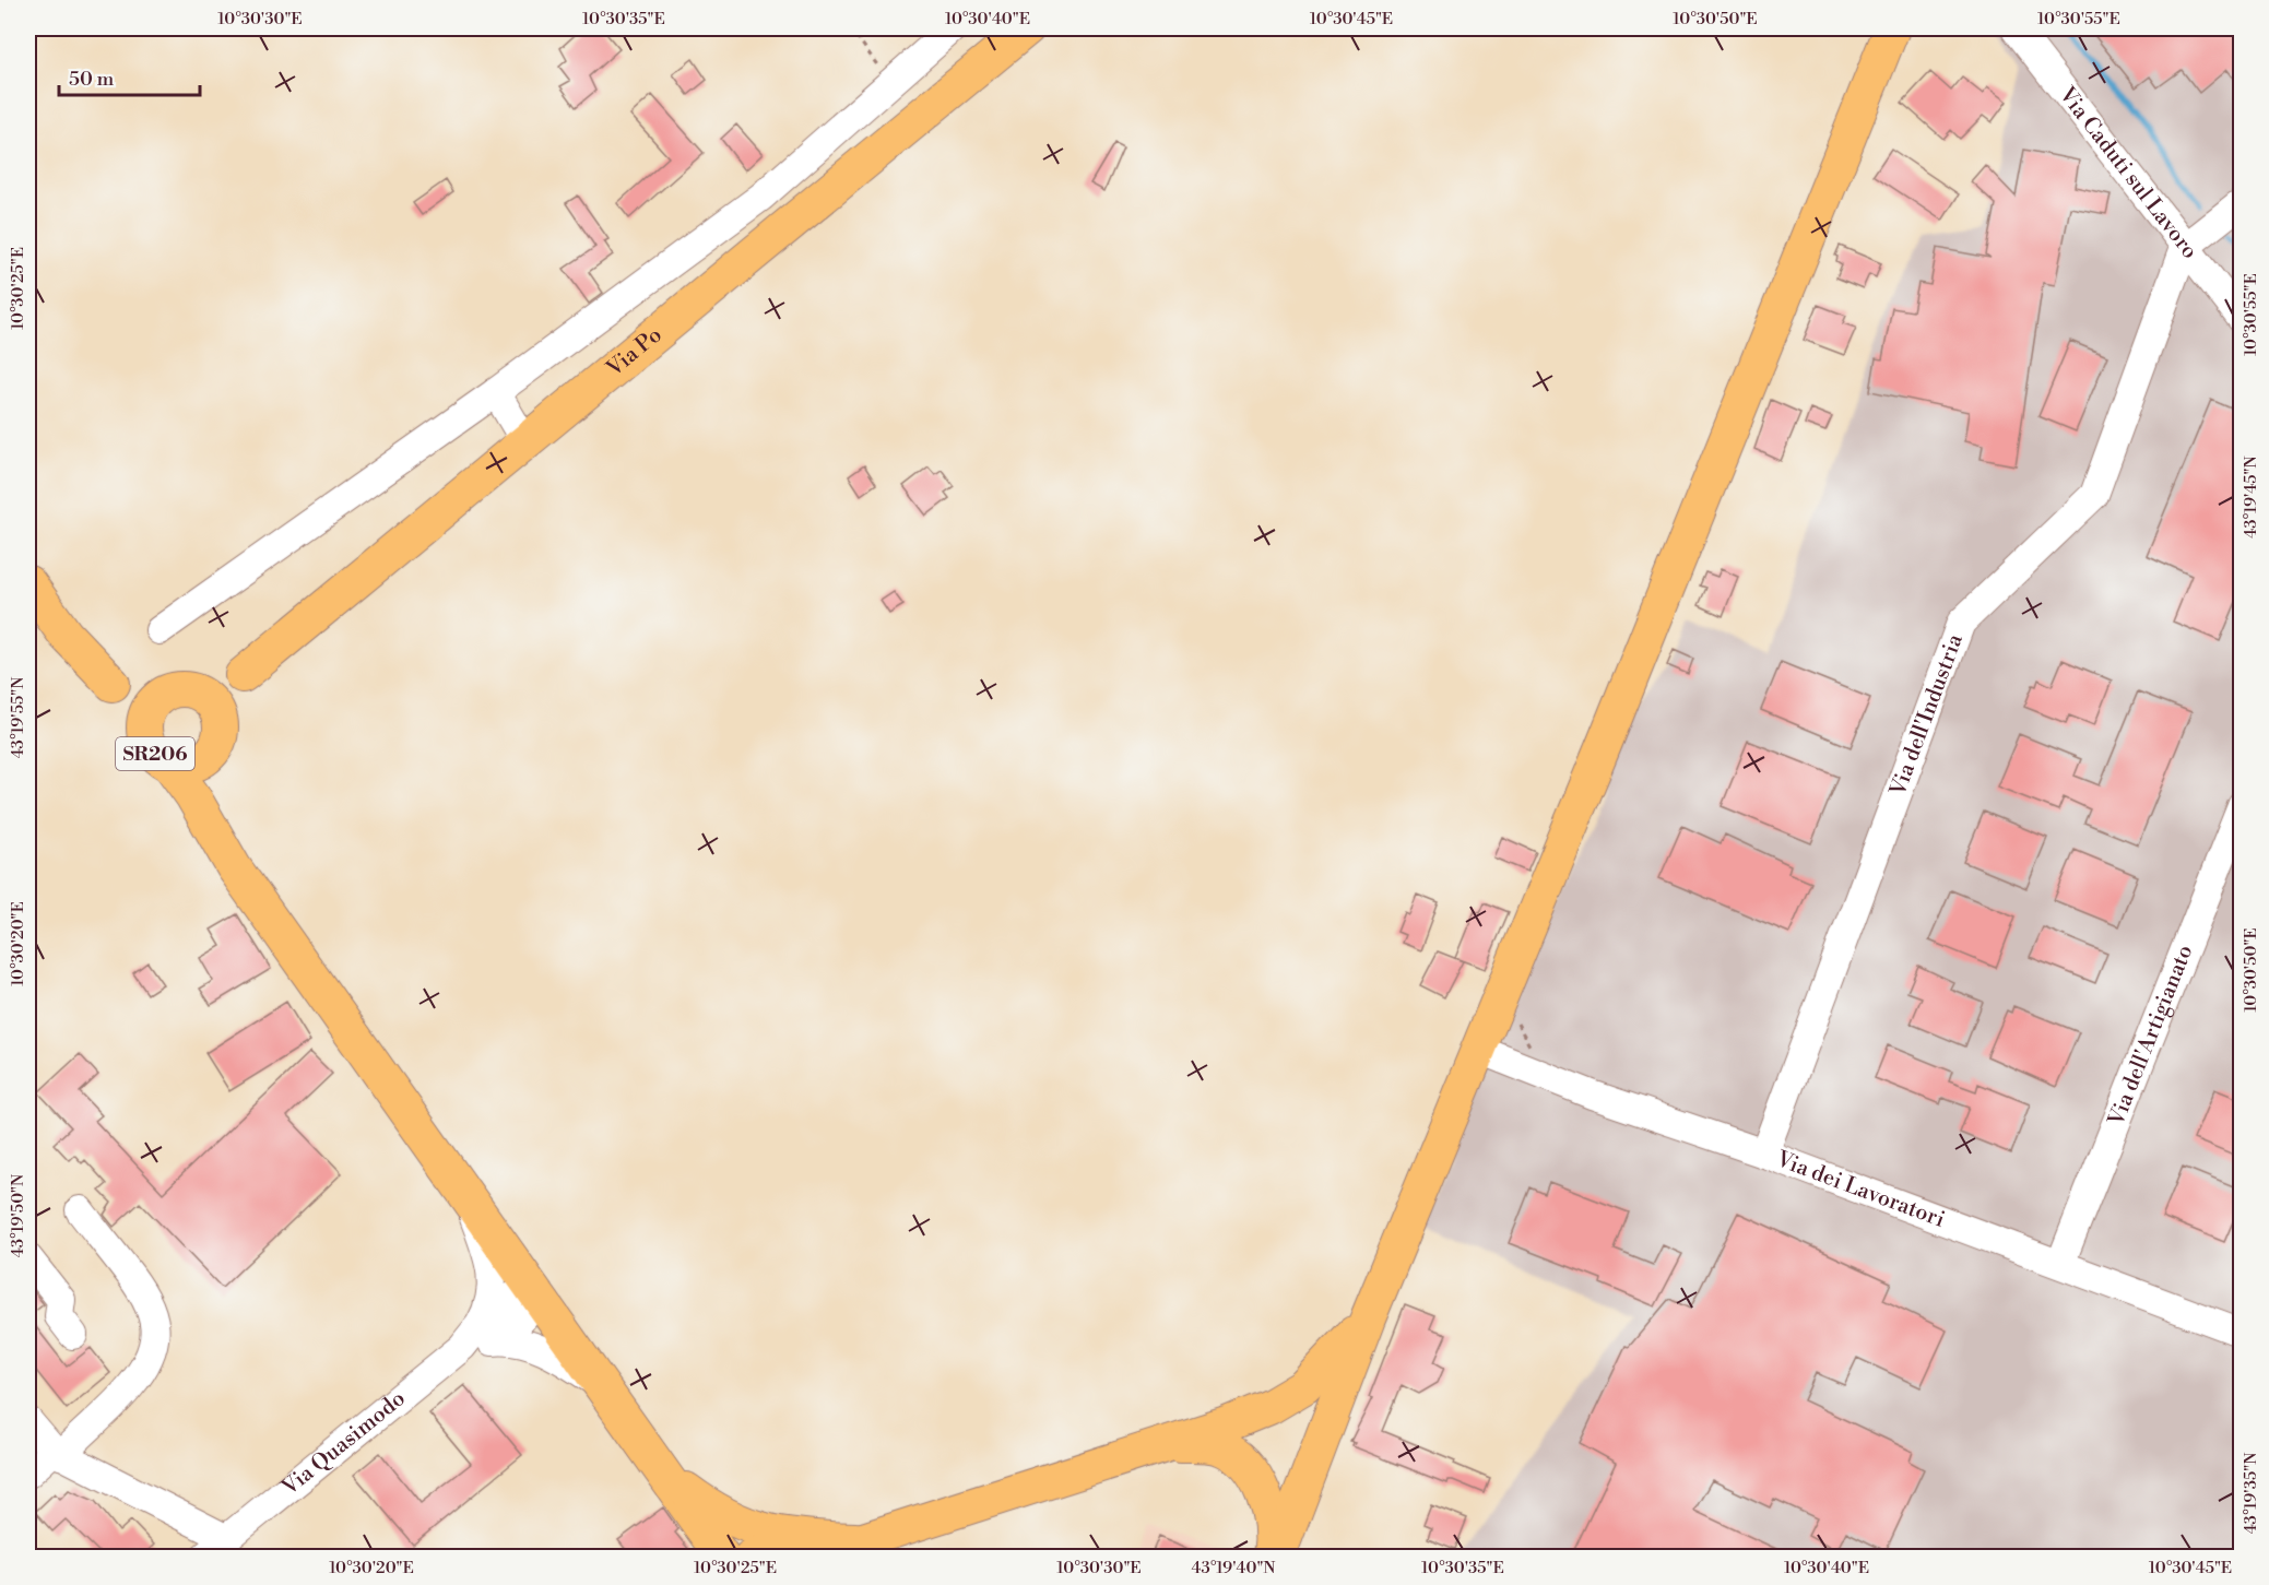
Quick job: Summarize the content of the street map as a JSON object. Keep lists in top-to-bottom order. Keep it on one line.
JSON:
{"streets":{"main road":["Via Po","SR206"],"street":["Via Caduti sul Lavoro","Via dell'Industria","Via dell'Artigianato","Via dei Lavoratori","Via Quasimodo"]},"crossings":[["Via Caduti sul Lavoro","Via dell'Industria"],["Via Po","SR206"],["Via dell'Industria","Via dei Lavoratori"],["Via dell'Artigianato","Via dei Lavoratori"]],"scale_bar":"50 m","coordinates":["10°30'30\"E","10°30'35\"E","10°30'40\"E","10°30'45\"E","10°30'50\"E","10°30'55\"E","10°30'25\"E","43°19'45\"N","43°19'55\"N","10°30'20\"E","43°19'50\"N","43°19'35\"N","43°19'40\"N"]}
